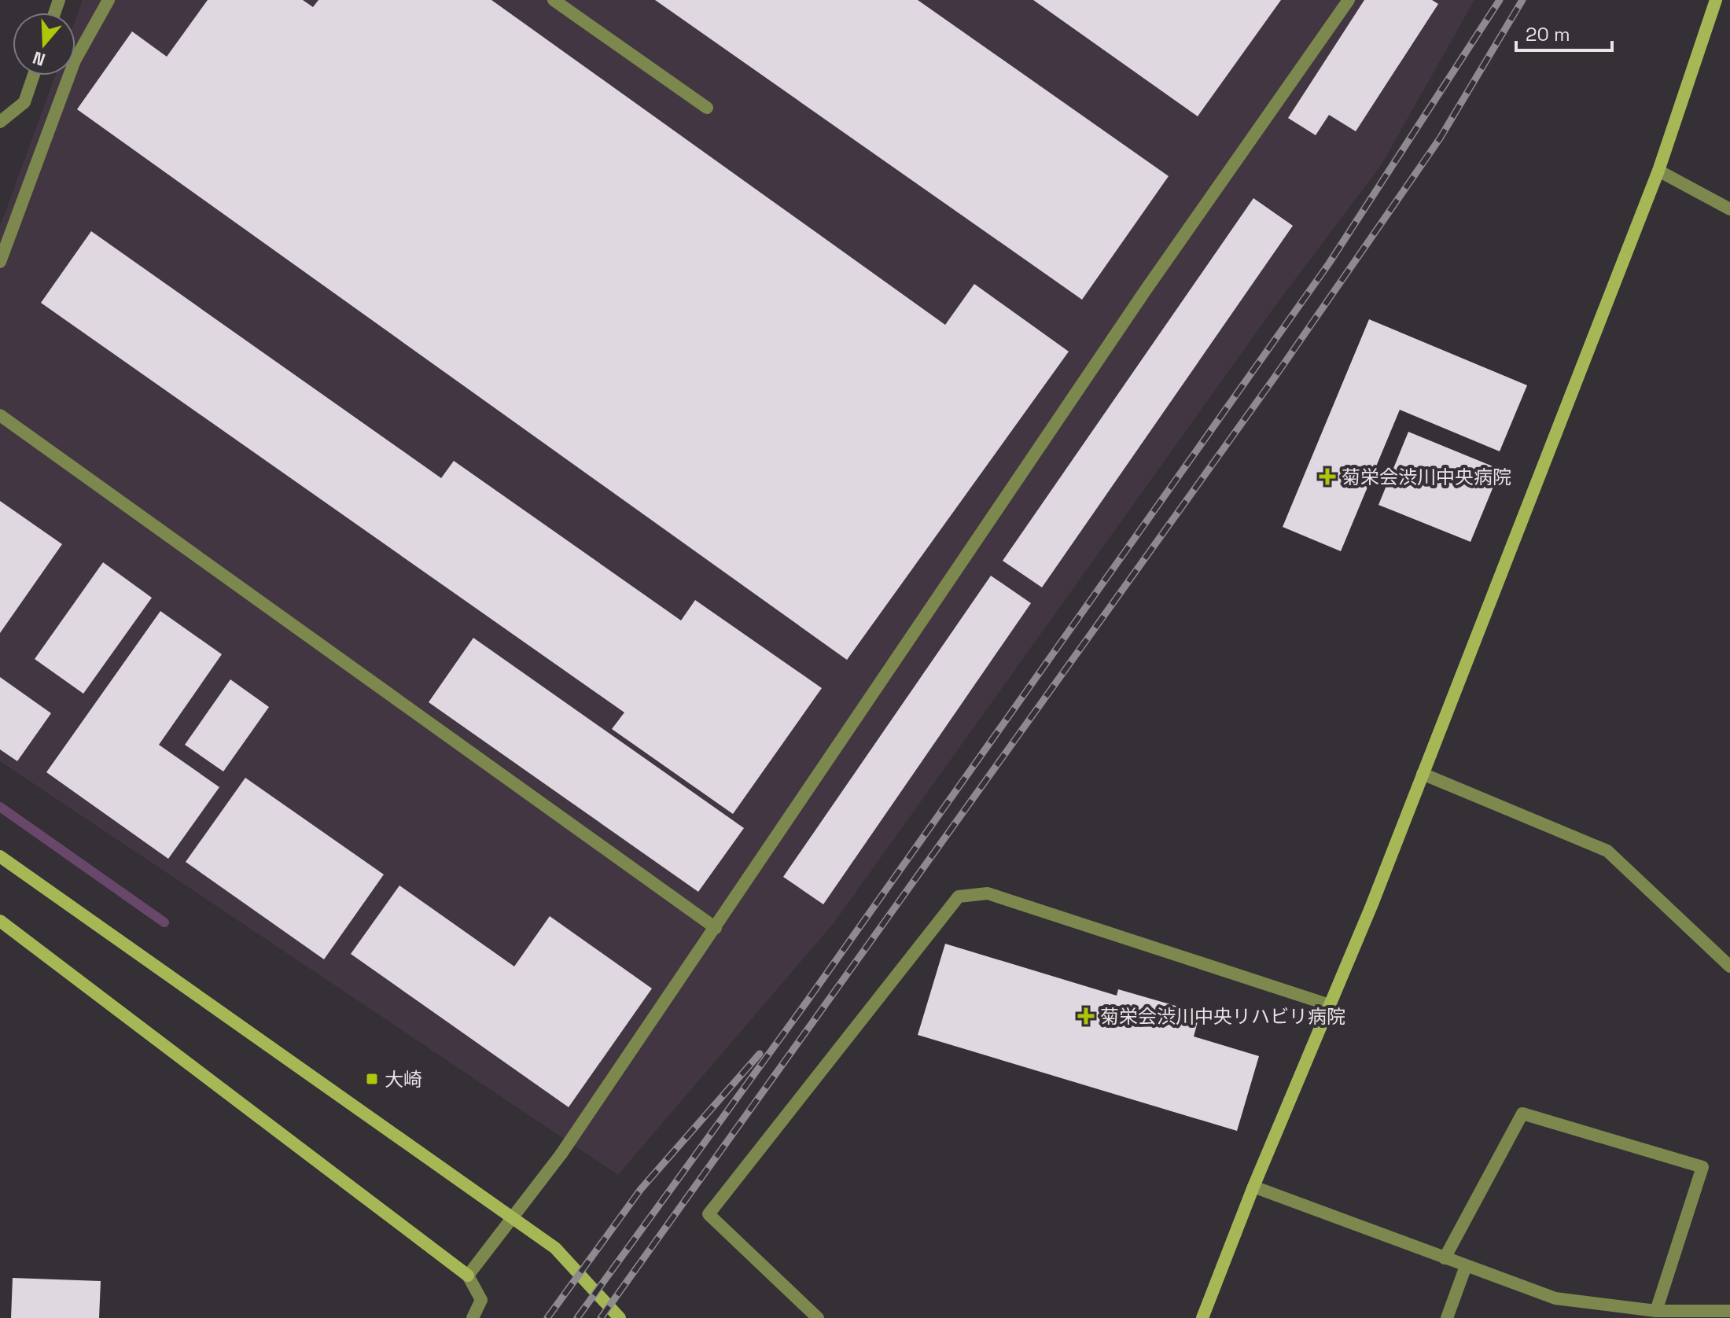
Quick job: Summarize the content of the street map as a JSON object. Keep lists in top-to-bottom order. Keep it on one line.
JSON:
{"places":{"health":["菊栄会渋川中央病院","菊栄会渋川中央リハビリ病院"],"transit":["大崎"]},"scale_bar":"20 m","north":"bottom"}
